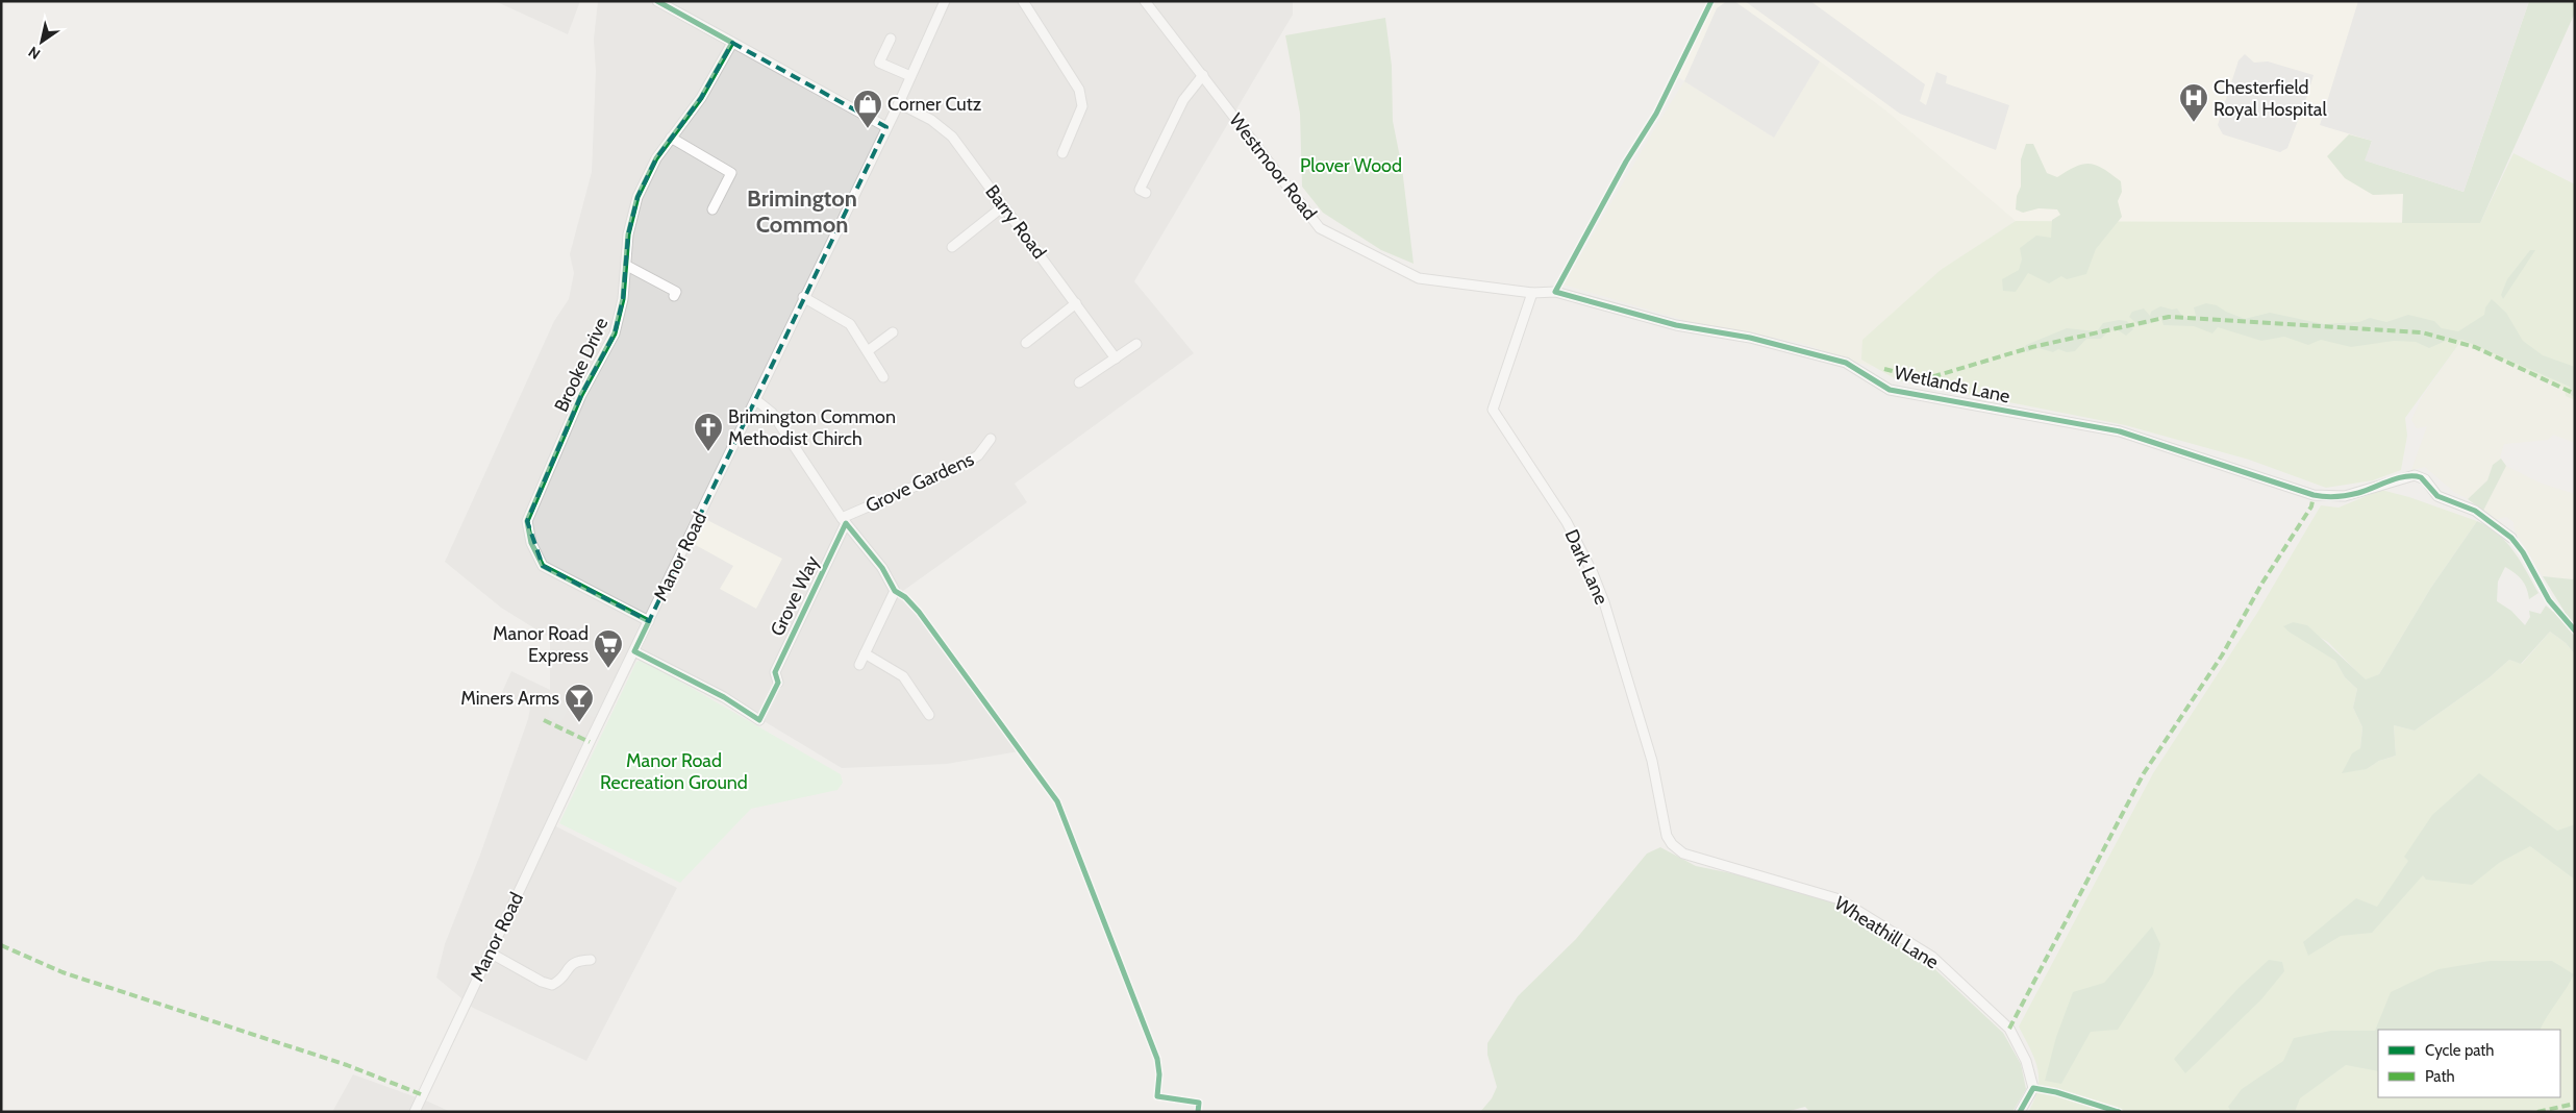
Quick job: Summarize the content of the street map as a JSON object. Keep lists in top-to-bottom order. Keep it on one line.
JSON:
{"streets":{"street":["Westmoor Road","Barry Road","Brooke Drive","Wetlands Lane","Grove Gardens","Manor Road","Dark Lane","Grove Way","Wheathill Lane"]},"crossings":[["Westmoor Road","Wetlands Lane"],["Westmoor Road","Dark Lane"],["Barry Road","Manor Road"],["Brooke Drive","Manor Road"],["Wetlands Lane","Dark Lane"],["Grove Gardens","Grove Way"],["Dark Lane","Wheathill Lane"]],"districts":["Brimington Common"],"parks":["Plover Wood","Manor Road Recreation Ground"],"places":{"hospital":["Chesterfield Royal Hospital"],"shop":["Corner Cutz"],"church":["Brimington Common Methodist Chirch"],"supermarket":["Manor Road Express"],"bar":["Miners Arms"]},"legend":["Cycle path","Path"],"north":"bottom left"}
